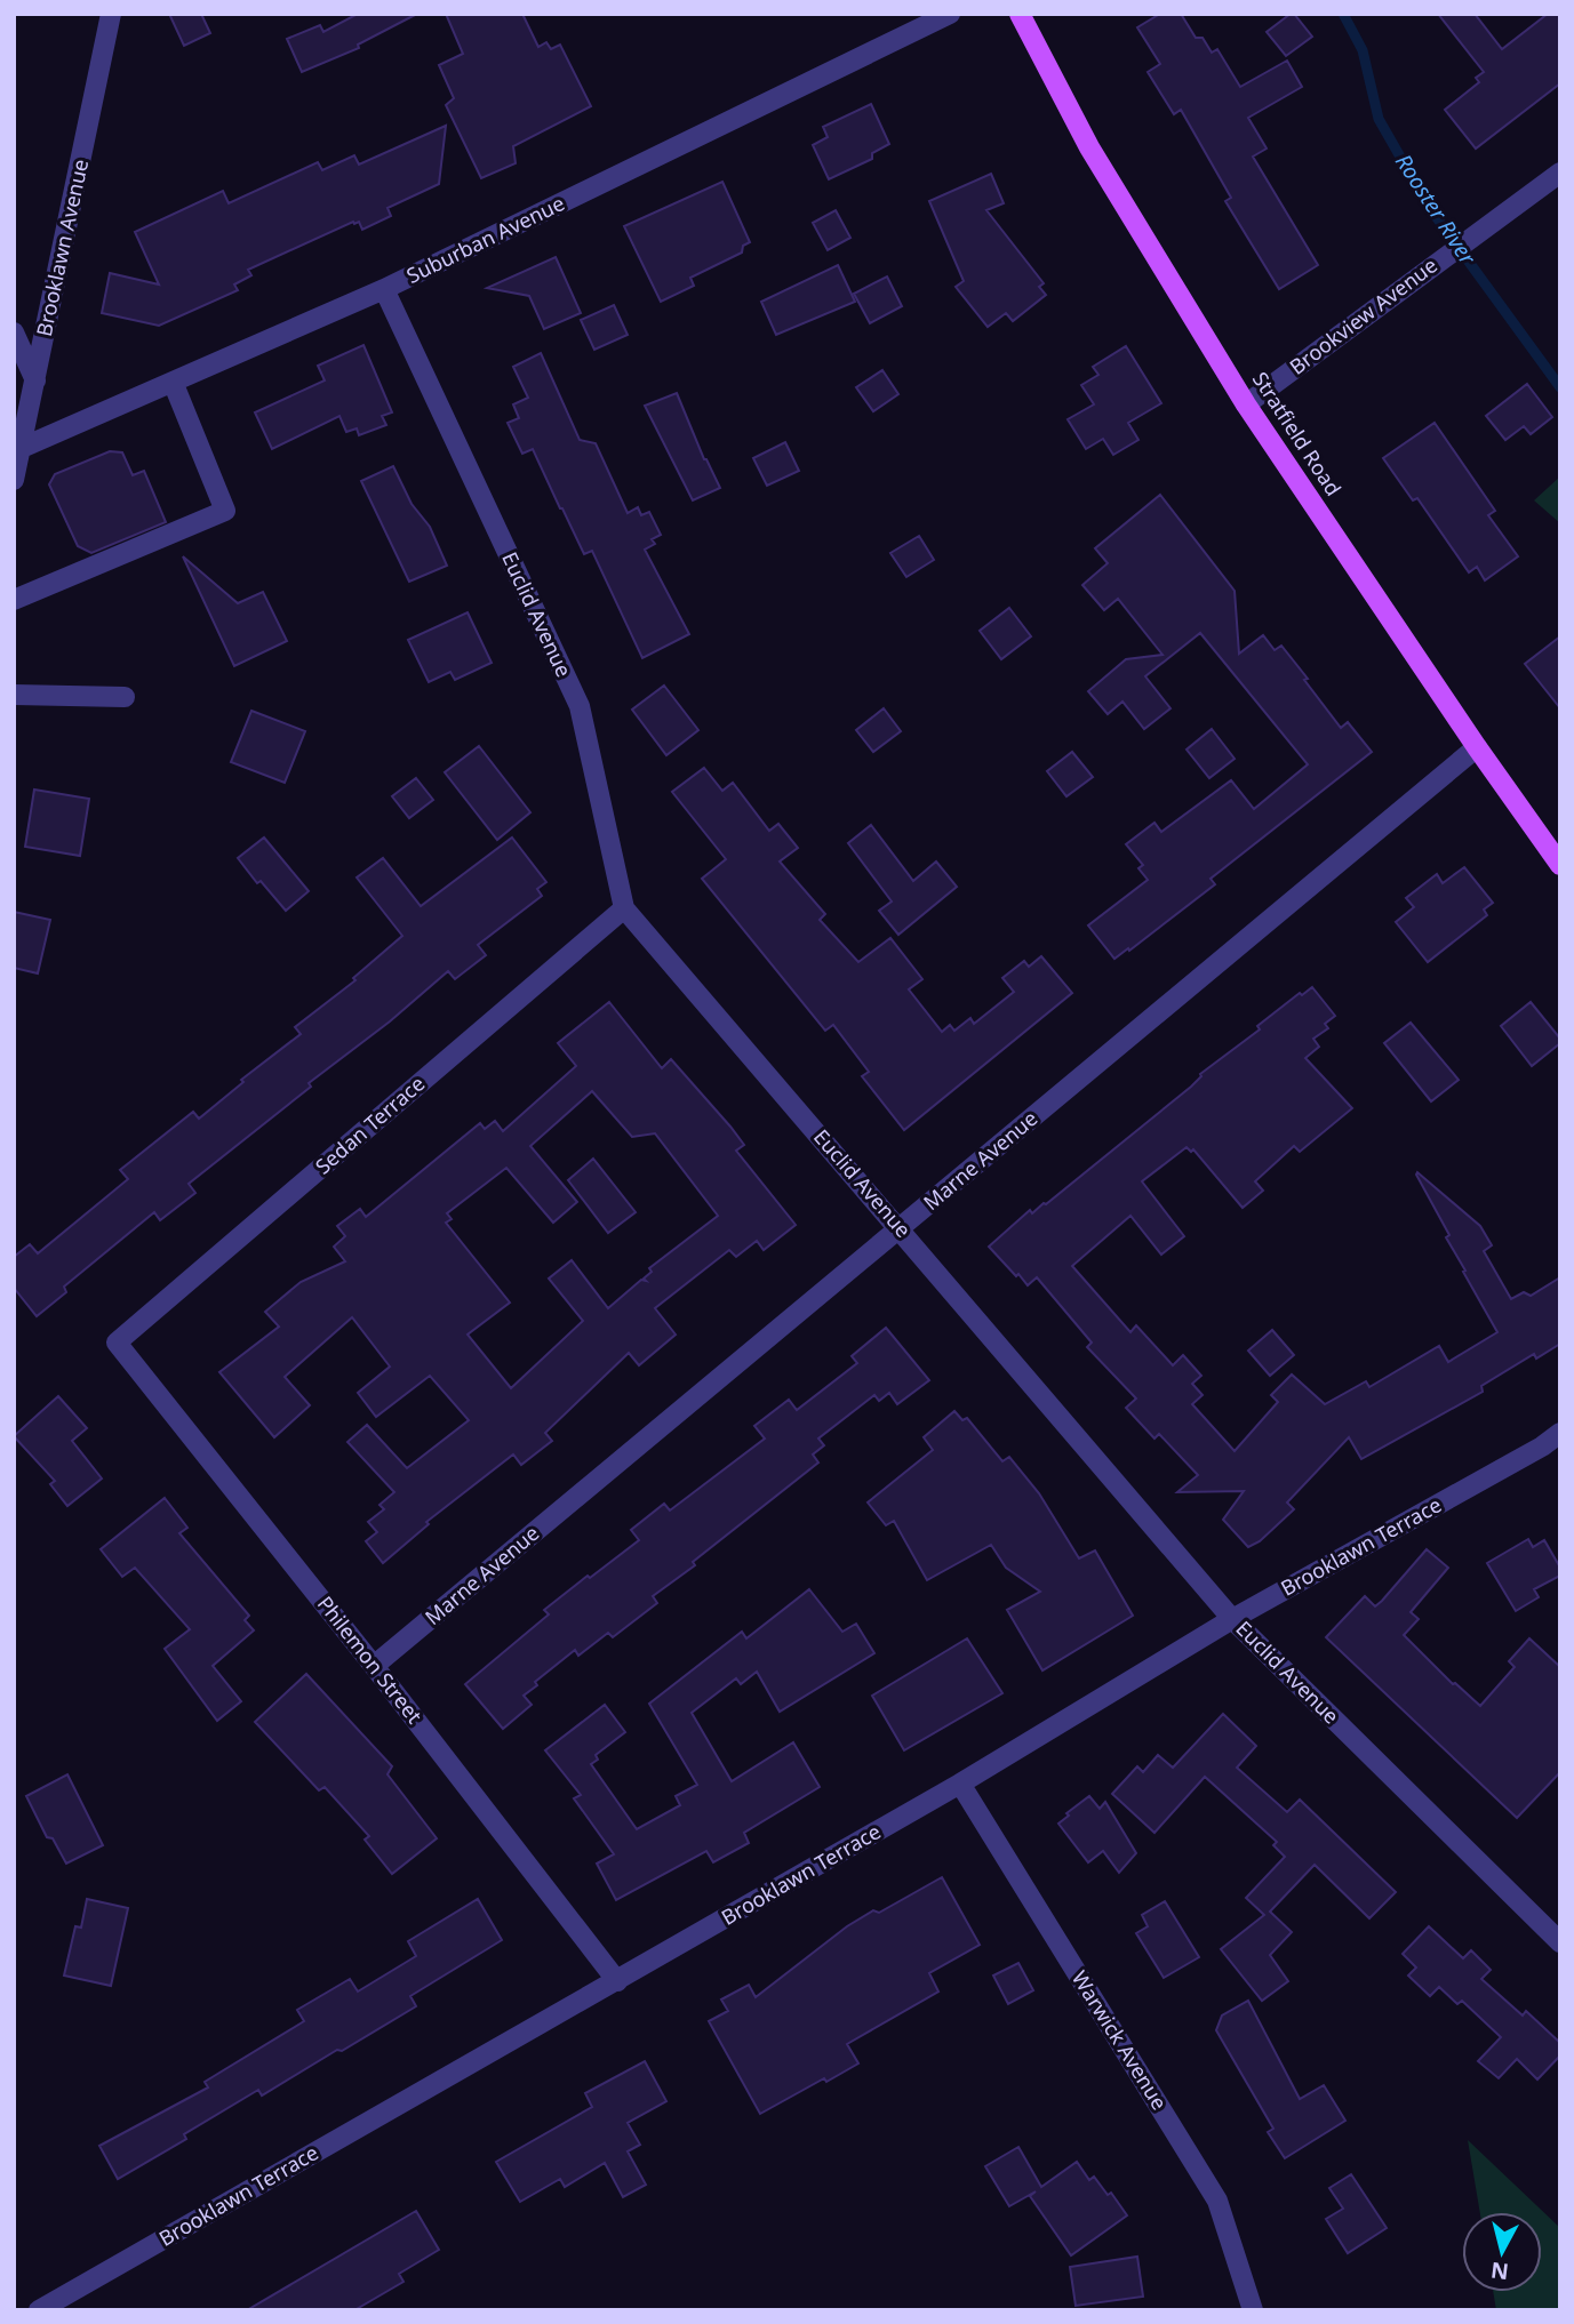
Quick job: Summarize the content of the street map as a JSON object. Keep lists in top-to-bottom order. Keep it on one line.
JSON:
{"streets":{"main road":["Stratfield Road"],"street":["Suburban Avenue","Brooklawn Avenue","Brookview Avenue","Euclid Avenue","Sedan Terrace","Marne Avenue","Brooklawn Terrace","Philemon Street","Warwick Avenue"]},"crossings":[["Suburban Avenue","Brooklawn Avenue"],["Suburban Avenue","Euclid Avenue"],["Brookview Avenue","Stratfield Road"],["Stratfield Road","Marne Avenue"],["Euclid Avenue","Sedan Terrace"],["Euclid Avenue","Marne Avenue"],["Euclid Avenue","Brooklawn Terrace"],["Sedan Terrace","Philemon Street"],["Marne Avenue","Philemon Street"],["Brooklawn Terrace","Philemon Street"],["Brooklawn Terrace","Warwick Avenue"]],"water":["Rooster River"],"north":"bottom"}
